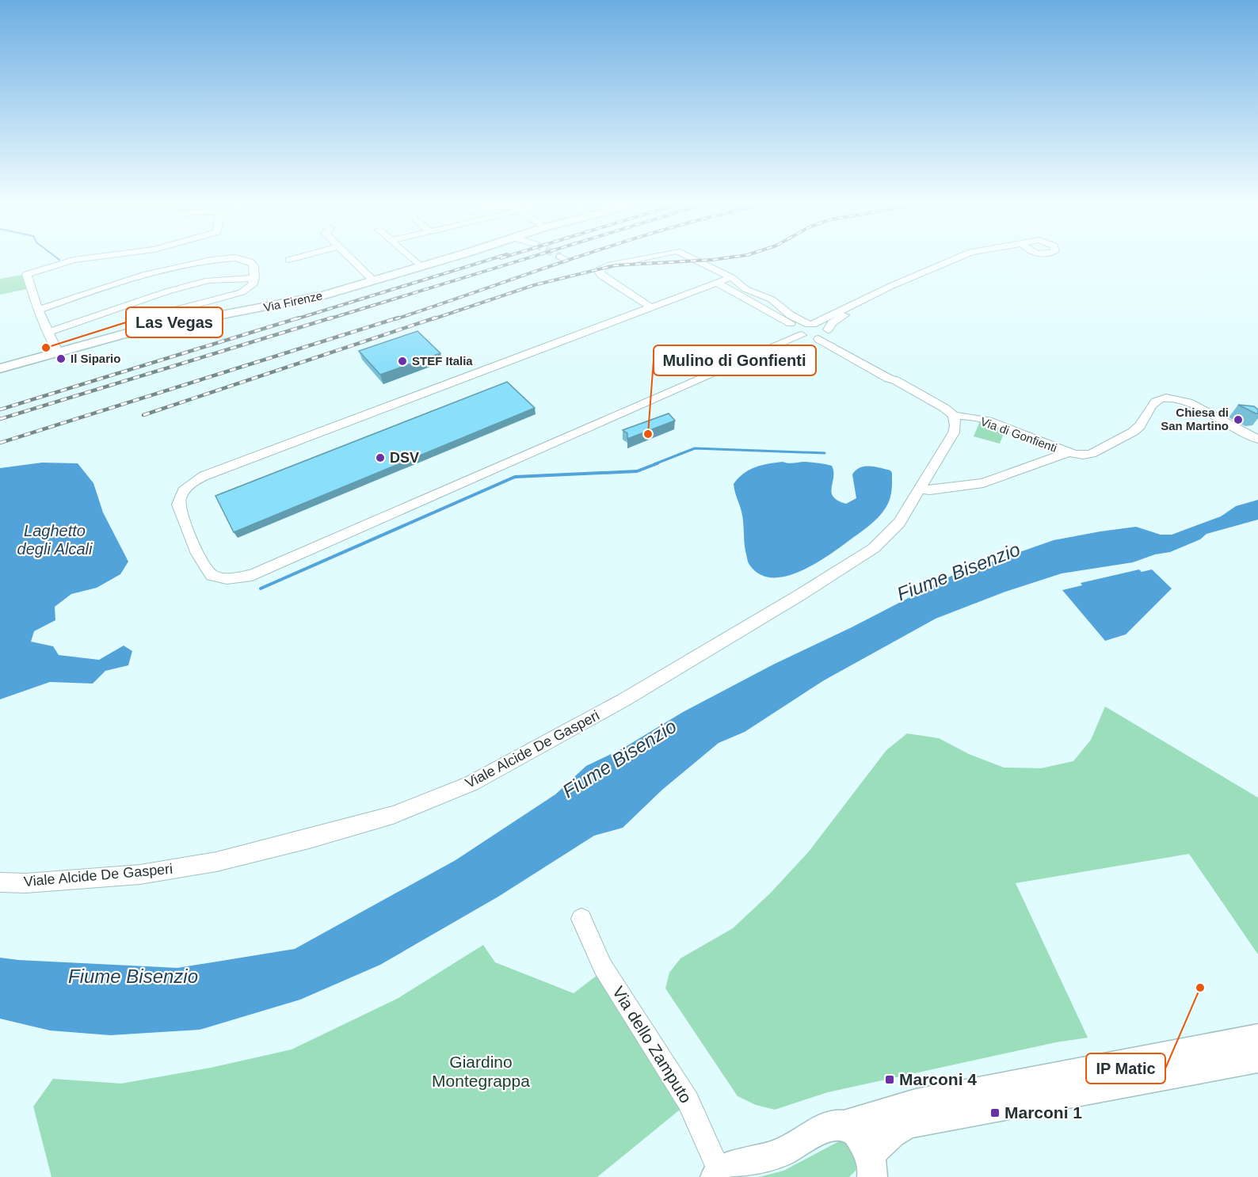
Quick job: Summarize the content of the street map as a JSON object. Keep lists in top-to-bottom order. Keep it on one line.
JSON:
{"streets":{"main road":["Via Firenze"],"street":["Via di Gonfienti","Viale Alcide De Gasperi","Via dello Zamputo"]},"crossings":[["Via di Gonfienti","Viale Alcide De Gasperi"]],"water":["Laghetto degli Alcali","Fiume Bisenzio"],"parks":["Giardino Montegrappa"],"places":{"other":["Las Vegas","Il Sipario","STEF Italia","Chiesa di San Martino","Mulino di Gonfienti","DSV","IP Matic"],"transit":["Marconi 4","Marconi 1"]}}
